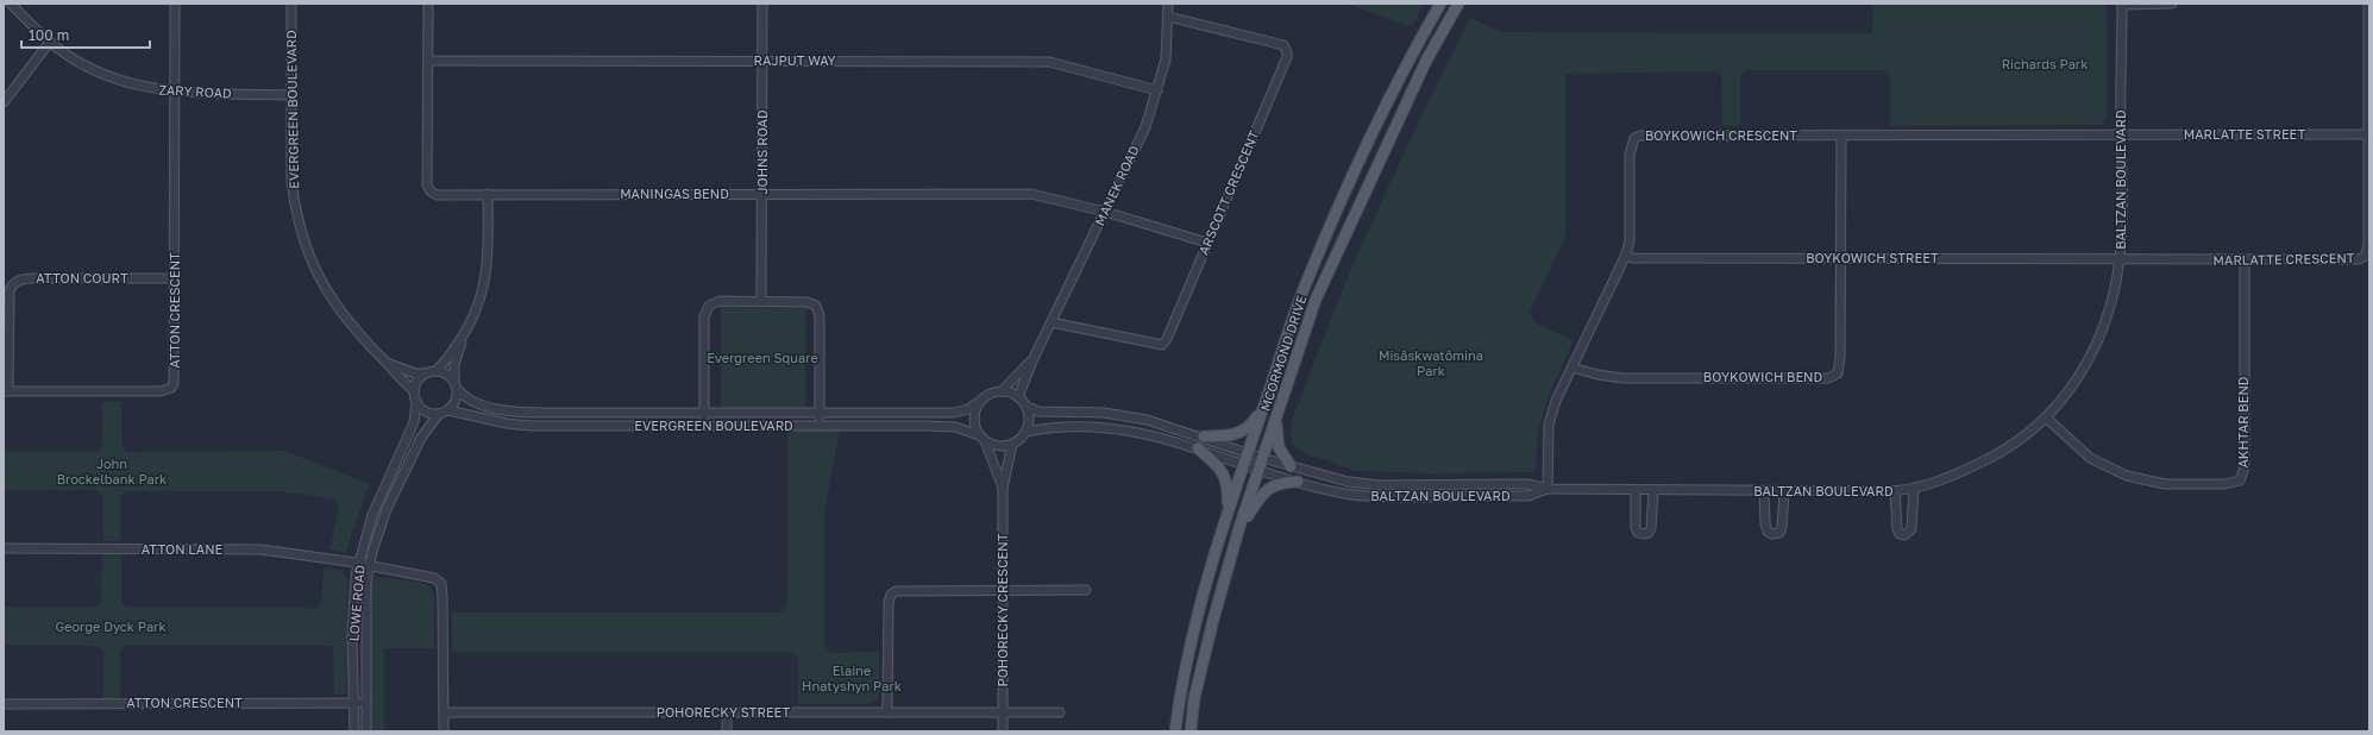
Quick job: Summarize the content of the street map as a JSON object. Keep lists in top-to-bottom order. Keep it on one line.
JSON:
{"streets":{"main road":["MCORMOND DRIVE"],"street":["RAJPUT WAY","ZARY ROAD","EVERGREEN BOULEVARD","MARLATTE STREET","BOYKOWICH CRESCENT","JOHNS ROAD","BALTZAN BOULEVARD","MANEK ROAD","ARSCOTT CRESCENT","MANINGAS BEND","BOYKOWICH STREET","MARLATTE CRESCENT","ATTON COURT","ATTON CRESCENT","BOYKOWICH BEND","AKHTAR BEND","ATTON LANE","LOWE ROAD","POHORECKY CRESCENT","POHORECKY STREET"]},"crossings":[["RAJPUT WAY","JOHNS ROAD"],["RAJPUT WAY","MANEK ROAD"],["RAJPUT WAY","MANINGAS BEND"],["ZARY ROAD","EVERGREEN BOULEVARD"],["ZARY ROAD","ATTON CRESCENT"],["EVERGREEN BOULEVARD","MANEK ROAD"],["EVERGREEN BOULEVARD","LOWE ROAD"],["EVERGREEN BOULEVARD","POHORECKY CRESCENT"],["MARLATTE STREET","BOYKOWICH CRESCENT"],["MARLATTE STREET","BALTZAN BOULEVARD"],["MARLATTE STREET","MARLATTE CRESCENT"],["BOYKOWICH CRESCENT","BALTZAN BOULEVARD"],["BOYKOWICH CRESCENT","BOYKOWICH STREET"],["BOYKOWICH CRESCENT","BOYKOWICH BEND"],["JOHNS ROAD","MANINGAS BEND"],["BALTZAN BOULEVARD","BOYKOWICH STREET"],["BALTZAN BOULEVARD","MARLATTE CRESCENT"],["BALTZAN BOULEVARD","MCORMOND DRIVE"],["BALTZAN BOULEVARD","AKHTAR BEND"],["MANEK ROAD","ARSCOTT CRESCENT"],["MANEK ROAD","MANINGAS BEND"],["MANEK ROAD","POHORECKY CRESCENT"],["ARSCOTT CRESCENT","MANINGAS BEND"],["BOYKOWICH STREET","MARLATTE CRESCENT"],["BOYKOWICH STREET","BOYKOWICH BEND"],["MARLATTE CRESCENT","AKHTAR BEND"],["ATTON COURT","ATTON CRESCENT"],["ATTON CRESCENT","LOWE ROAD"],["ATTON LANE","LOWE ROAD"],["POHORECKY CRESCENT","POHORECKY STREET"]],"parks":["Richards Park","Misâskwatômina Park","Evergreen Square","John Brockelbank Park","George Dyck Park","Elaine Hnatyshyn Park"],"scale_bar":"100 m"}
